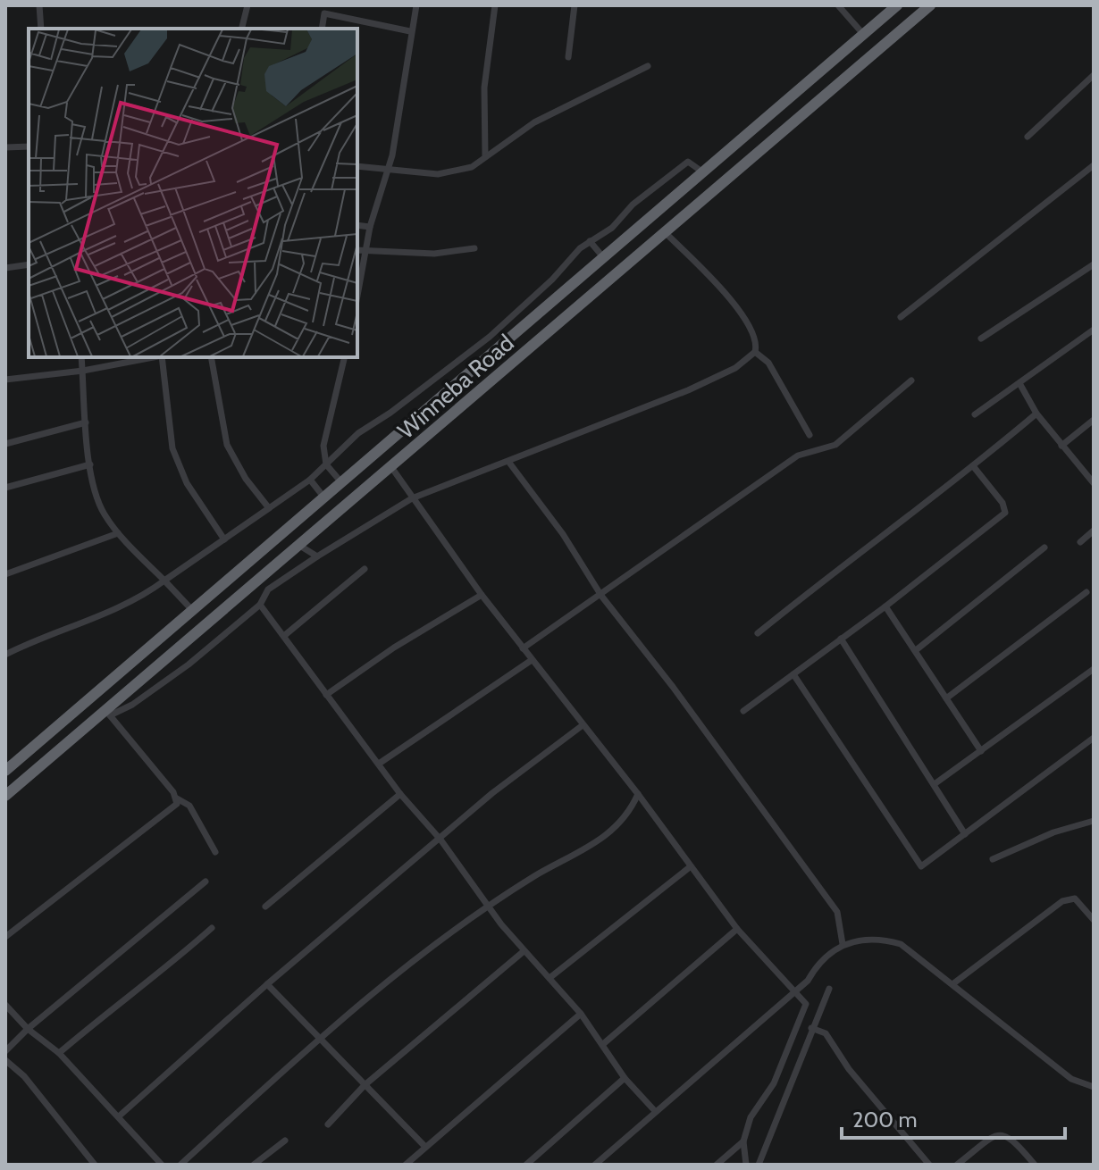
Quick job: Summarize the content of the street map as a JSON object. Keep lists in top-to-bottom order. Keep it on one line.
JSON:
{"streets":{"highway":["Winneba Road"]},"scale_bar":"200 m"}
